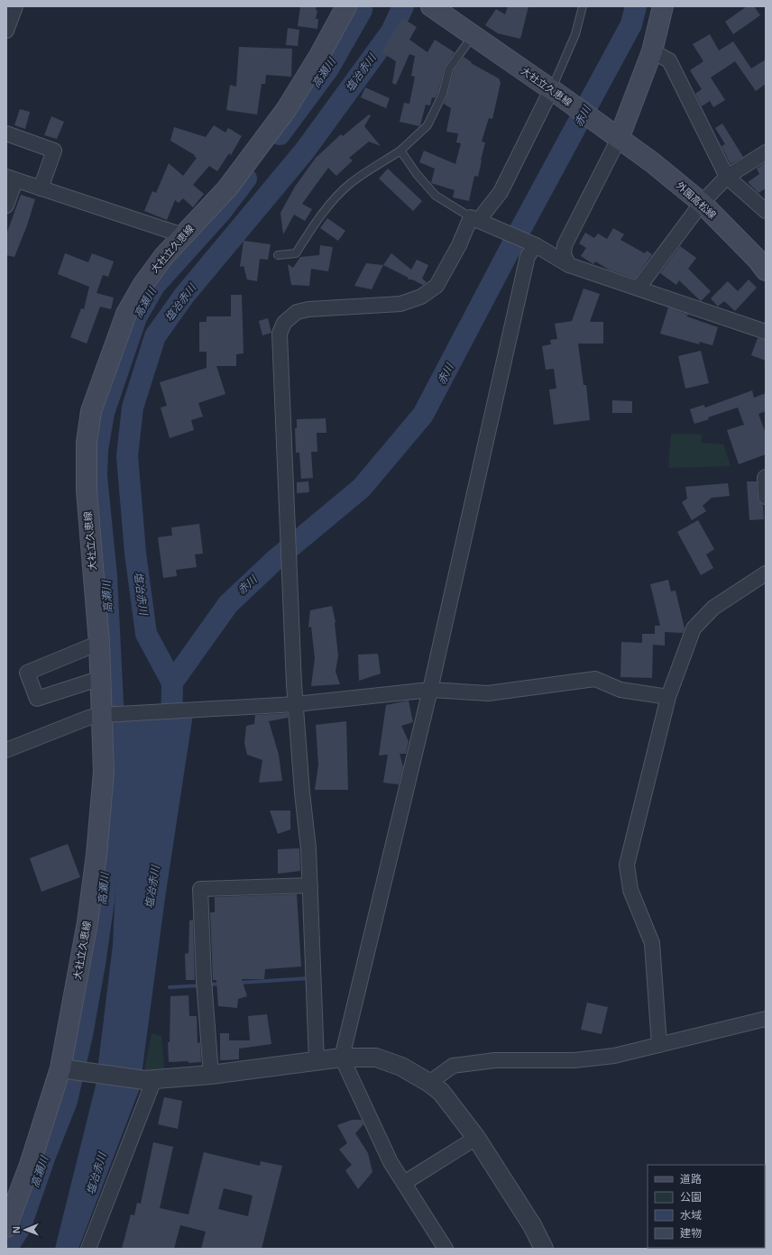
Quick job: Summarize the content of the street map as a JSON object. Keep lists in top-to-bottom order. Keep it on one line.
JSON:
{"streets":{"main road":["大社立久恵線","外園高松線"]},"crossings":[["大社立久恵線","外園高松線"]],"water":["高瀬川","塩冶赤川","赤川"],"legend":["道路","公園","水域","建物"],"north":"left"}
